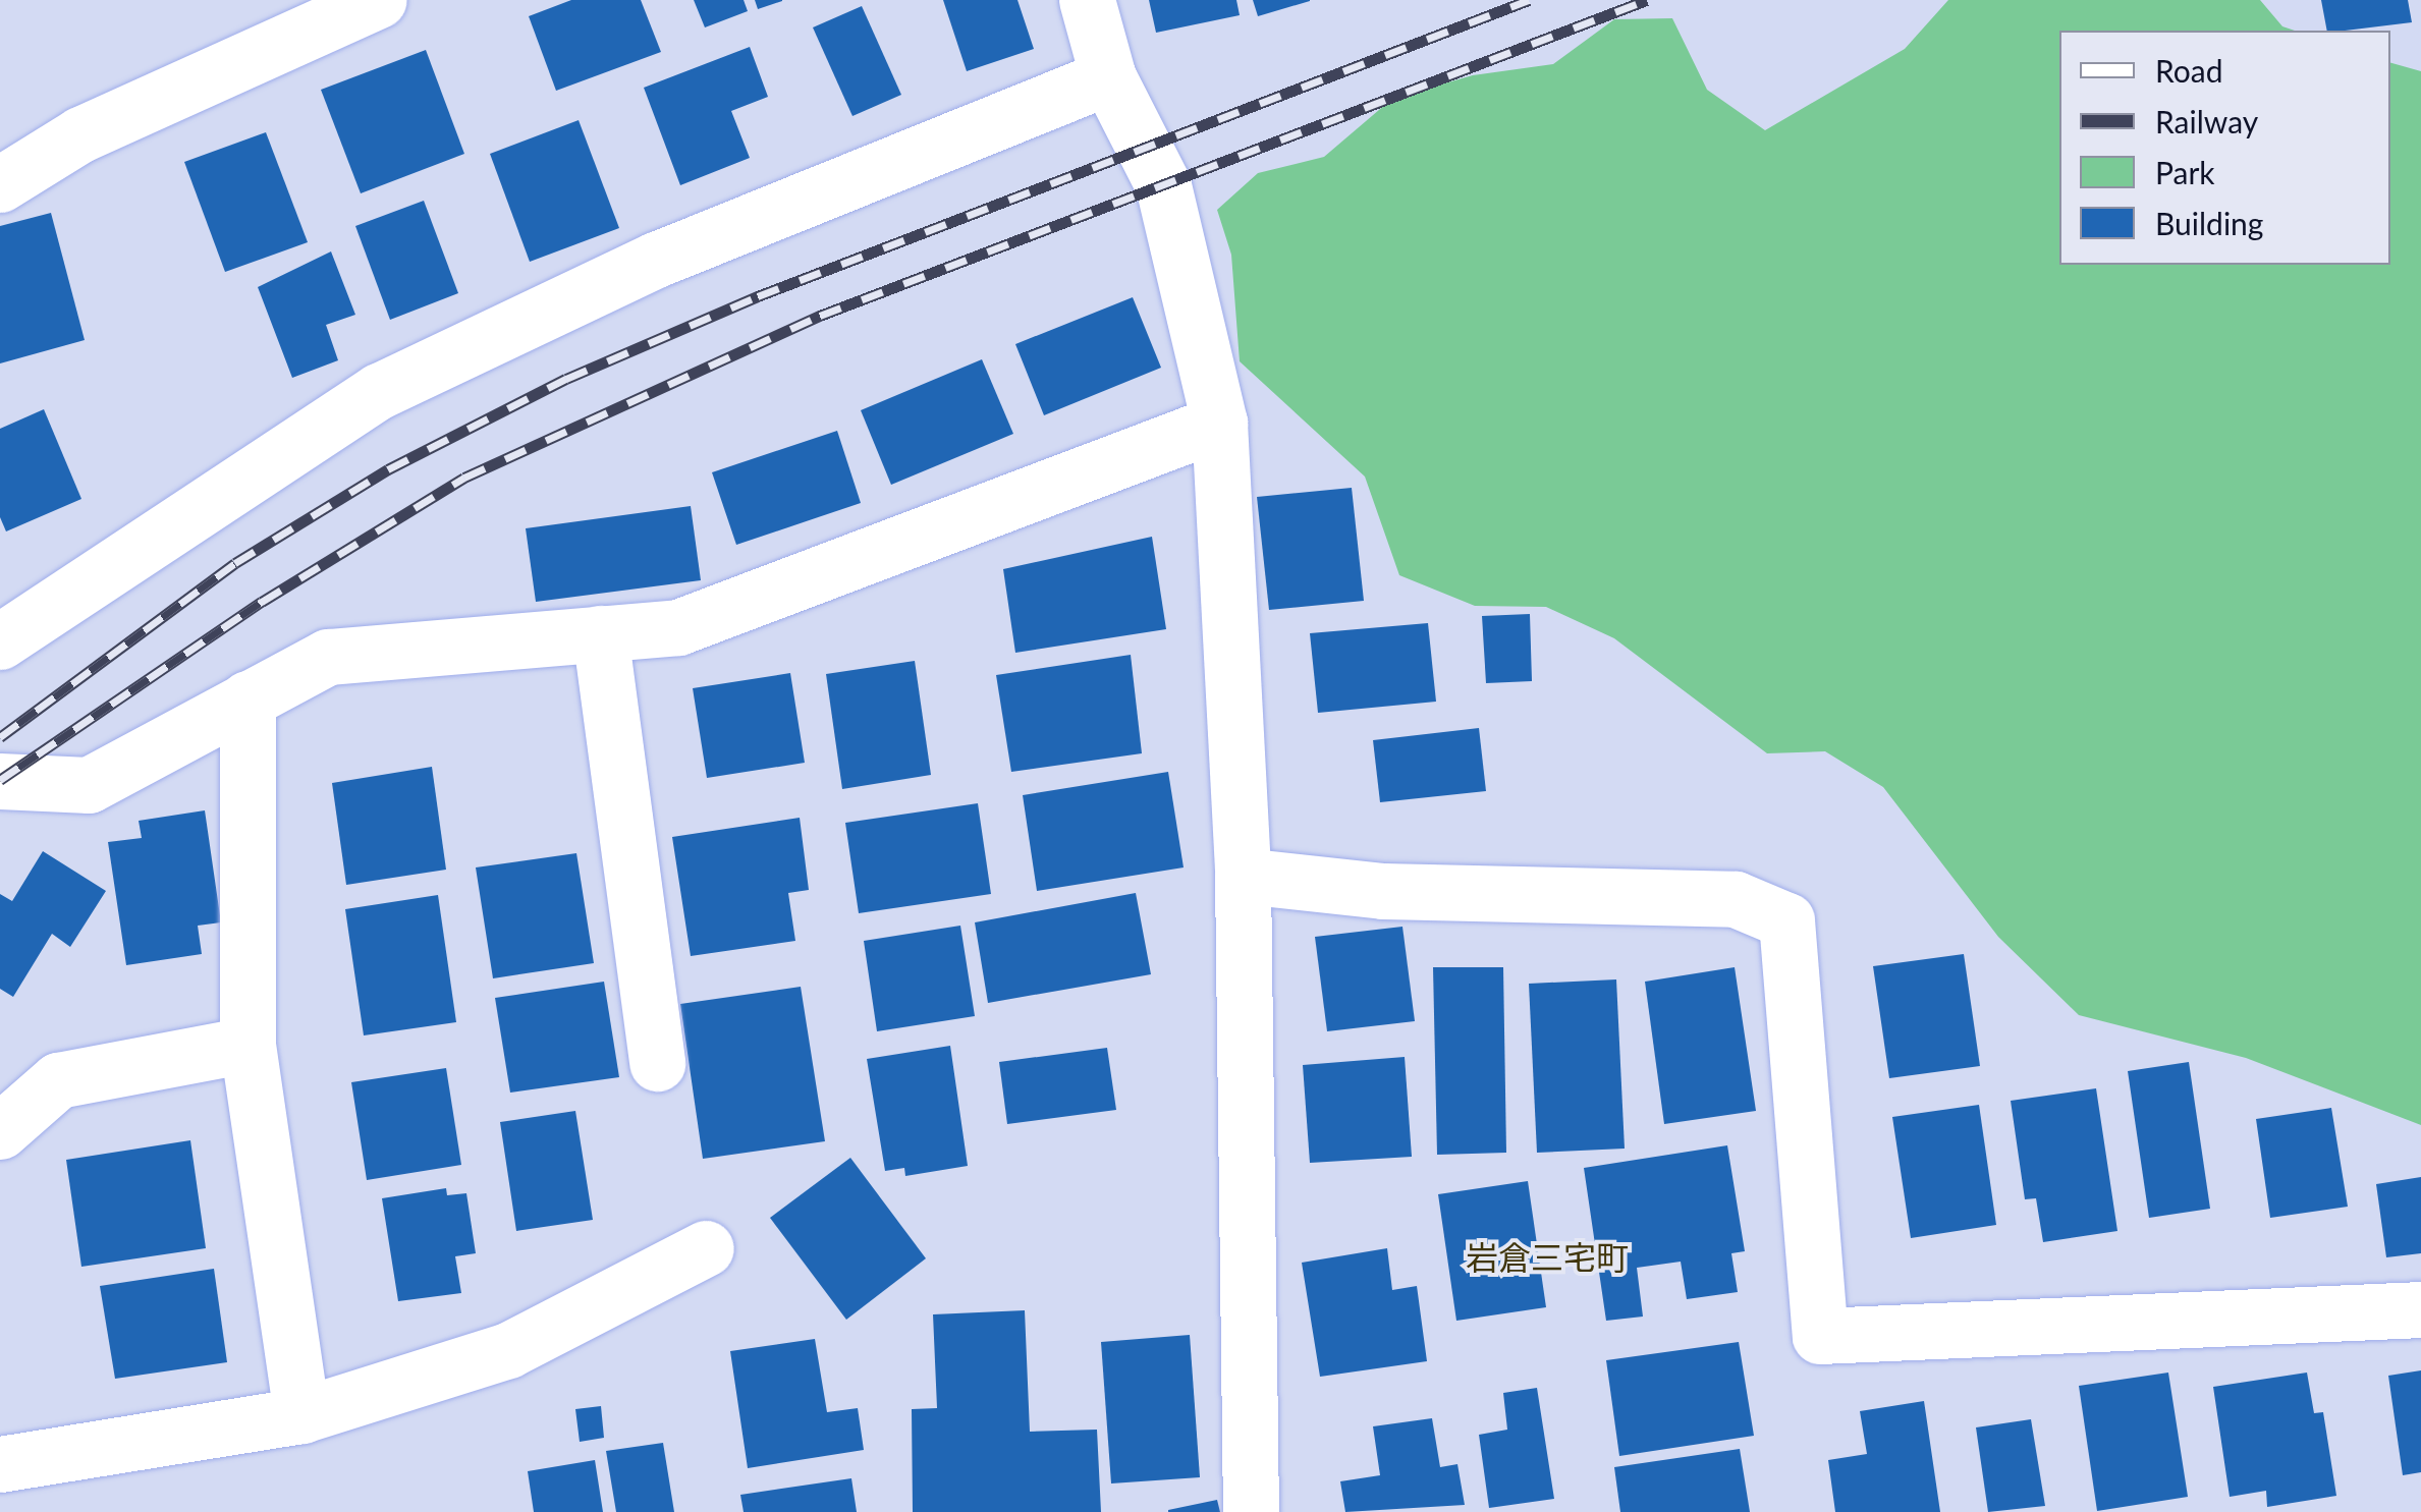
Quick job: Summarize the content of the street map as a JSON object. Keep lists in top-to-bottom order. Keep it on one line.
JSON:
{"districts":["岩倉三宅町"],"legend":["Road","Railway","Park","Building"]}
